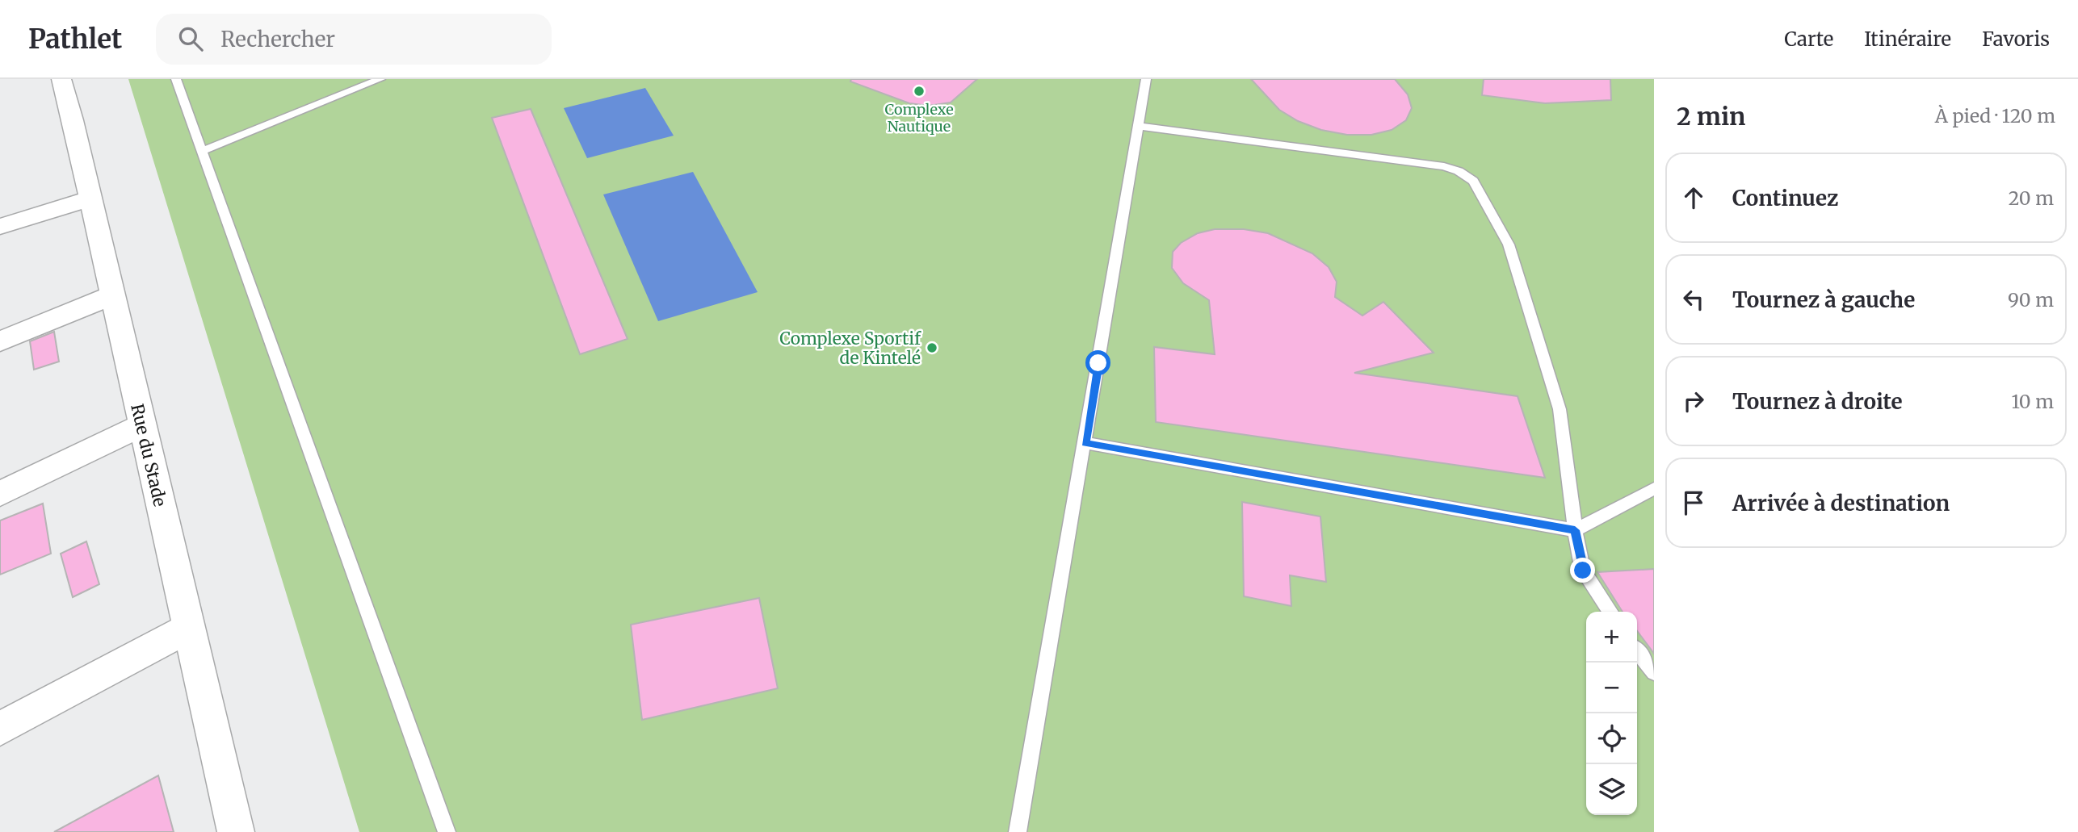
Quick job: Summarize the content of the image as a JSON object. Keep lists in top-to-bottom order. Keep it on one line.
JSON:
{"streets":{"street":["Rue du Stade"]},"places":["Complexe Nautique","Complexe Sportif de Kintelé"],"page":{"header":"Pathlet","search":"Rechercher","nav":["Carte","Itinéraire","Favoris"],"heading":["2 min","À pied · 120 m"],"list":[["Continuez","20 m"],["Tournez à gauche","90 m"],["Tournez à droite","10 m"],"Arrivée à destination"],"map_buttons":["+","−"]}}
